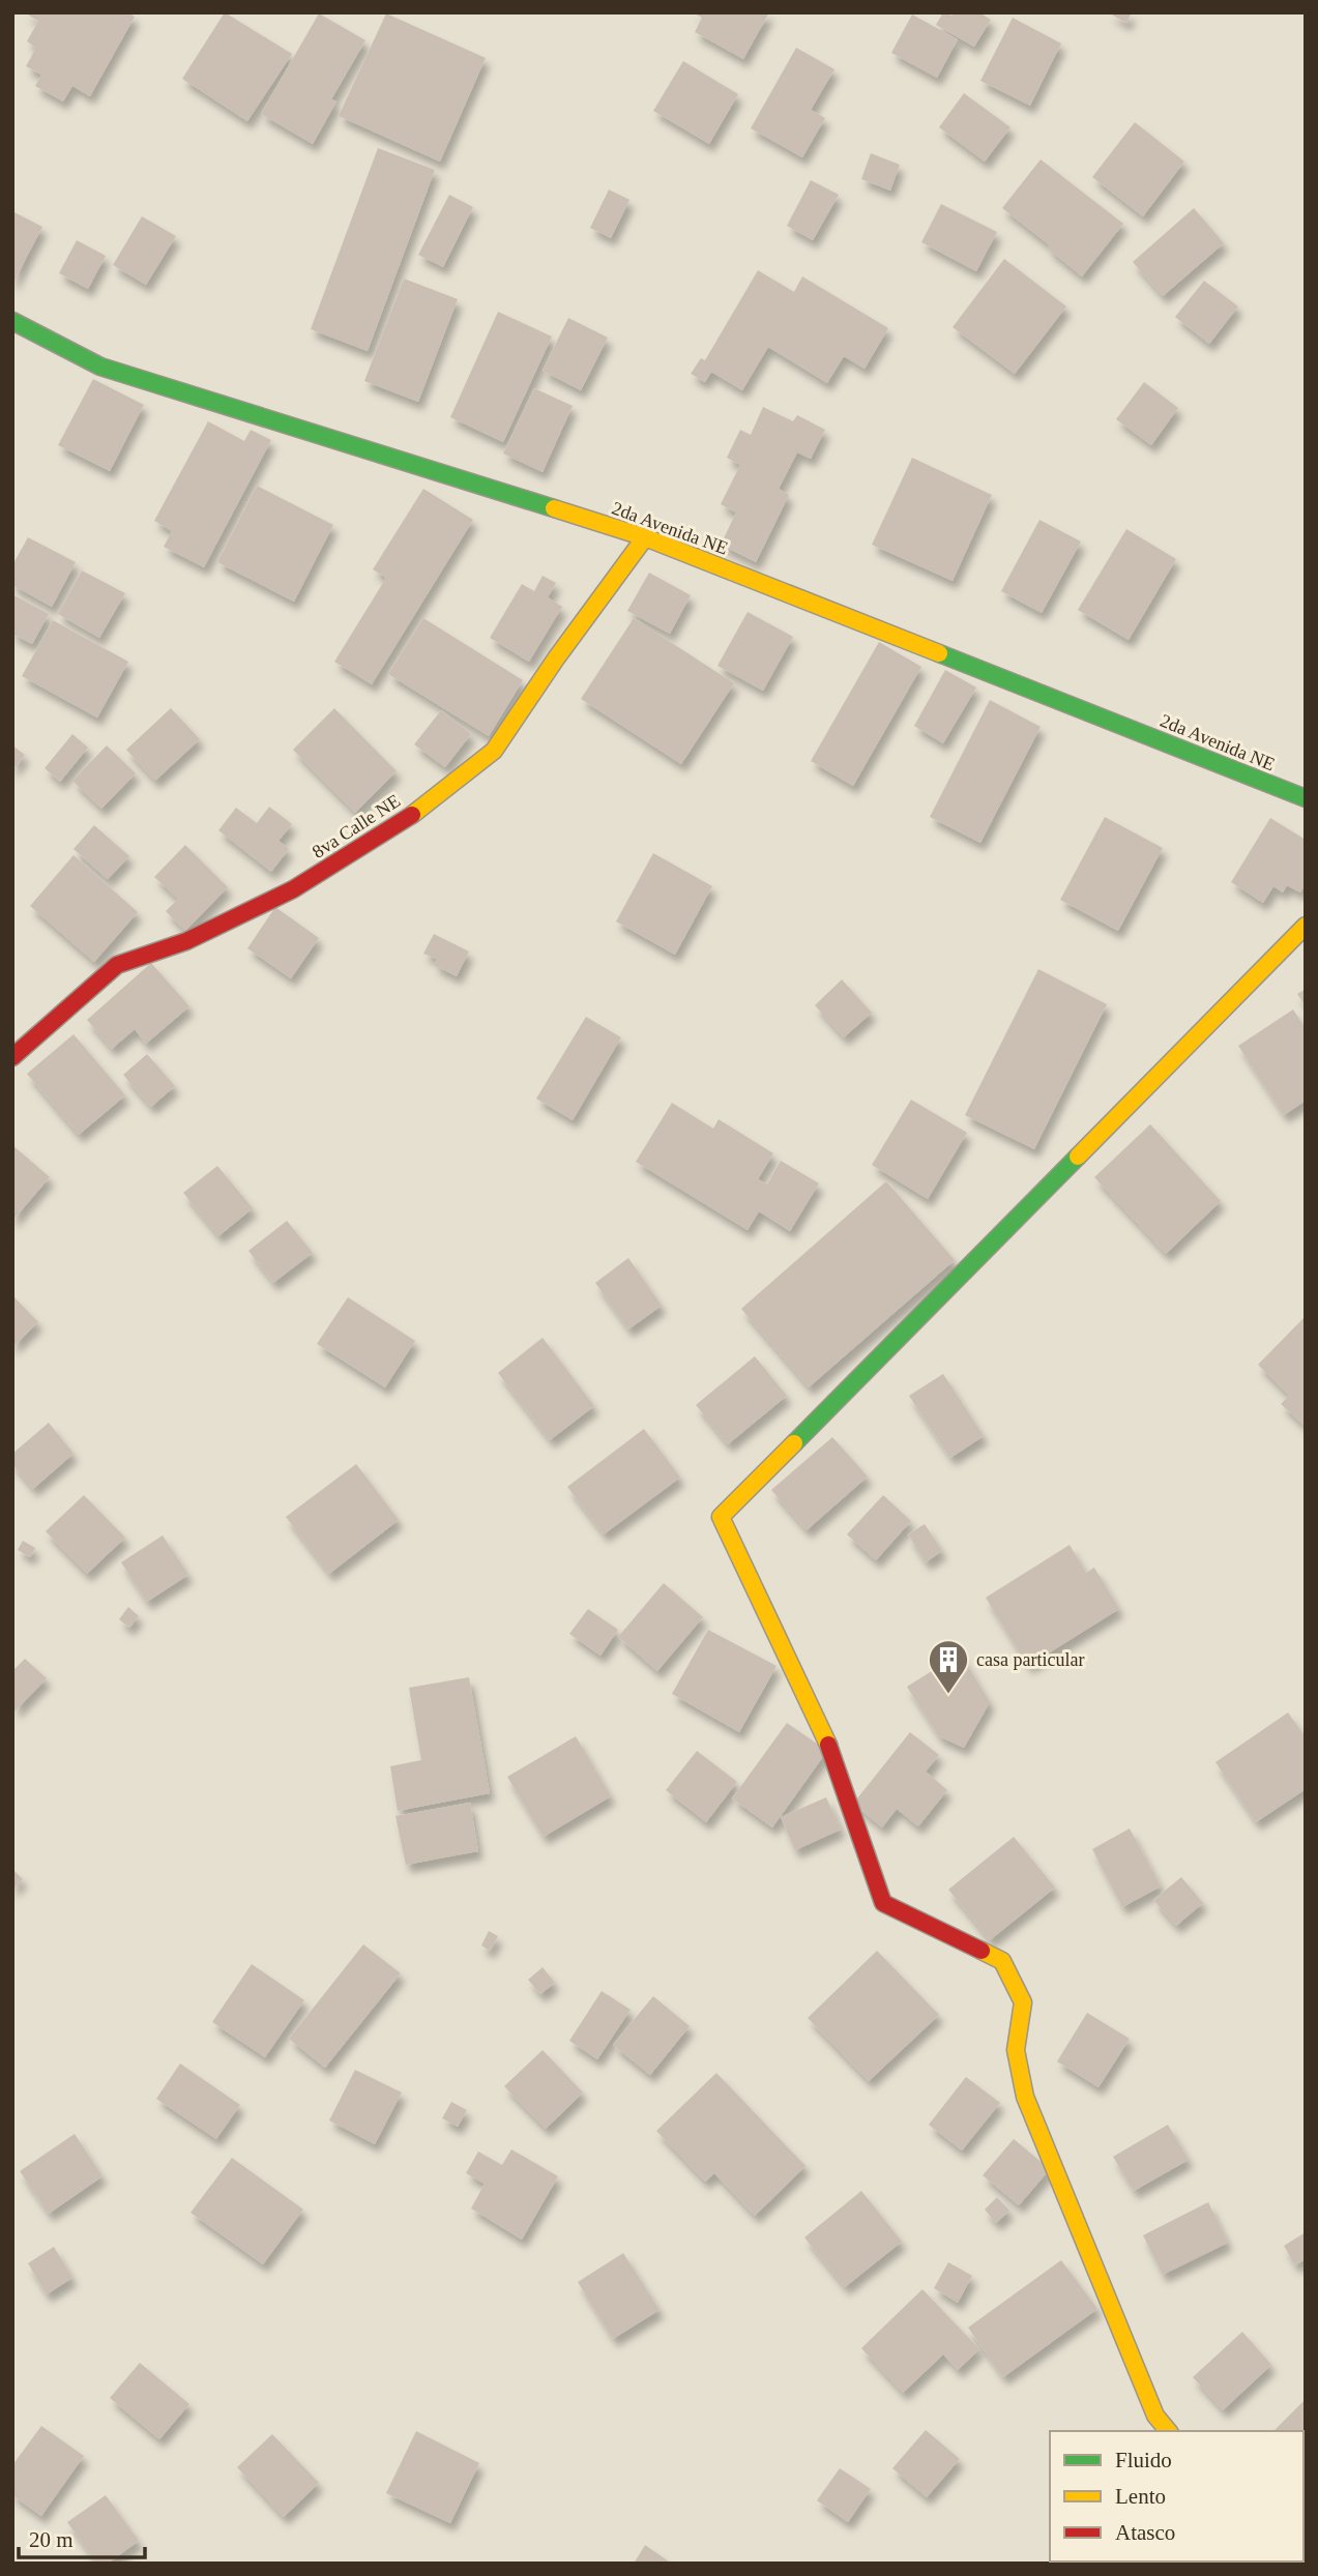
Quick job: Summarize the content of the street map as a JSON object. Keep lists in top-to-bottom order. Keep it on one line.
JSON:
{"streets":{"street":["2da Avenida NE","8va Calle NE"]},"crossings":[["2da Avenida NE","8va Calle NE"]],"places":{"building":["casa particular"]},"legend":["Fluido","Lento","Atasco"],"scale_bar":"20 m"}
